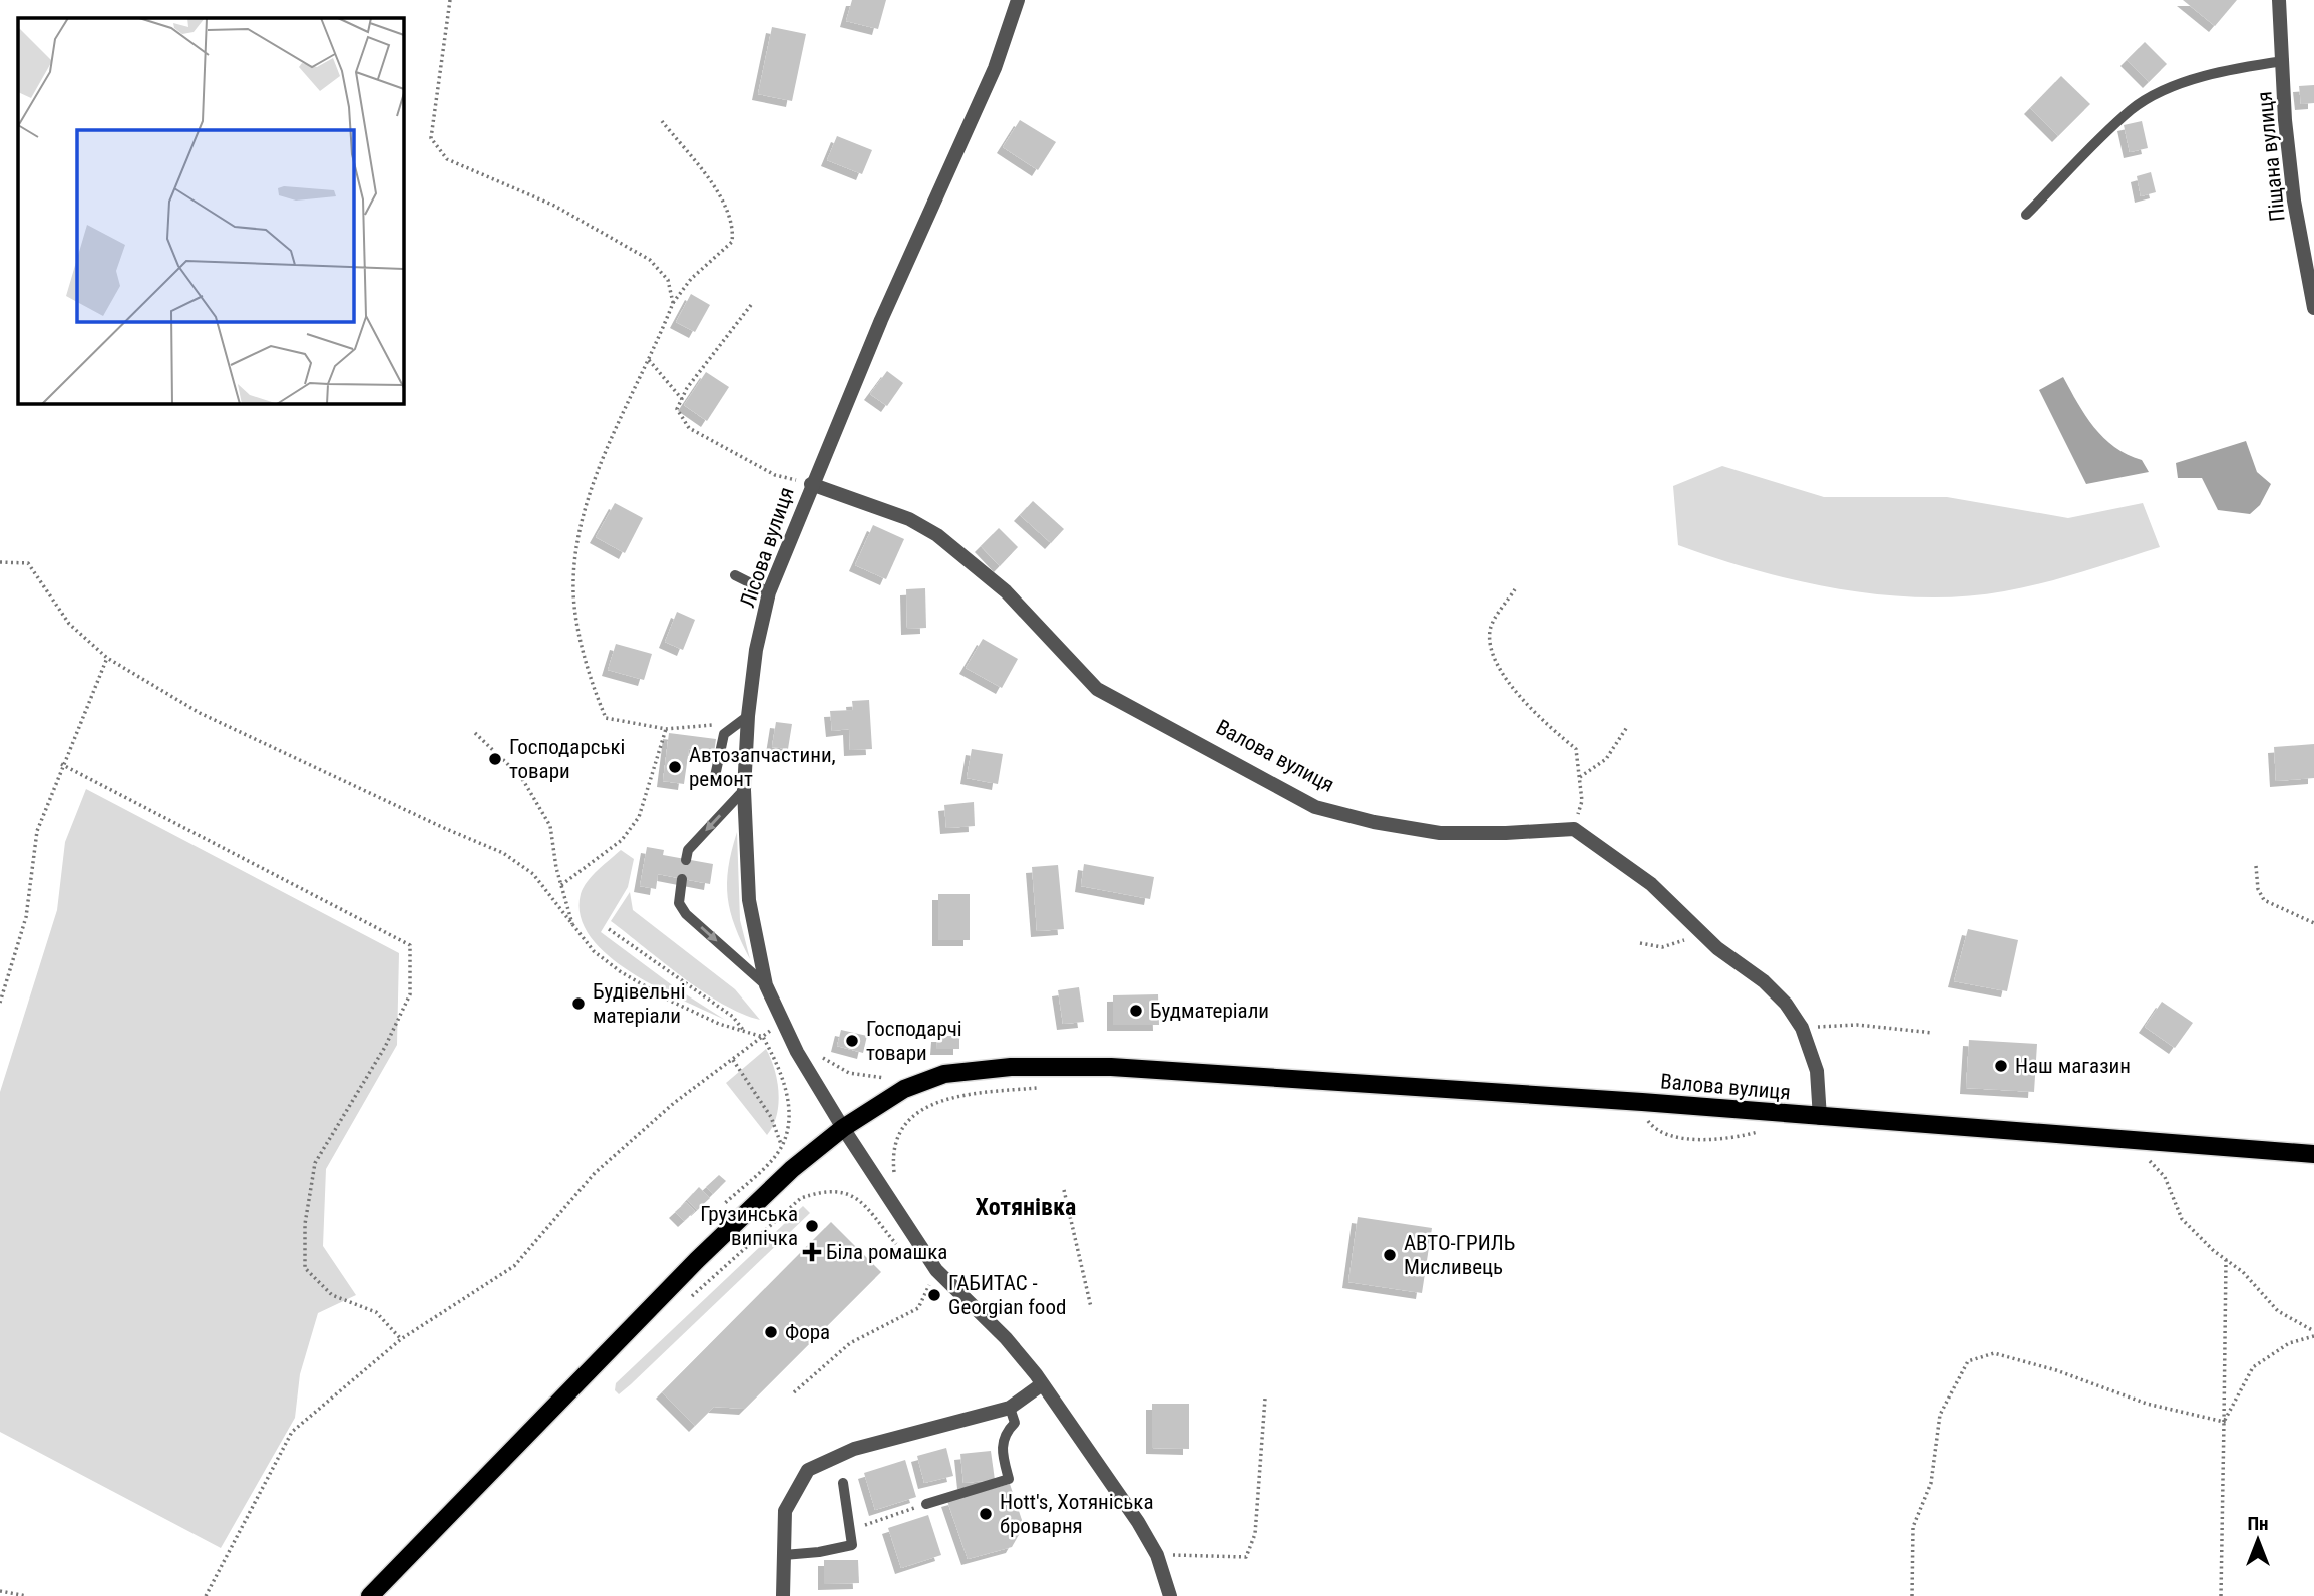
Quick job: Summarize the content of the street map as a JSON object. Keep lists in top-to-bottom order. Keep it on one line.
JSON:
{"streets":{"main road":["Валова вулиця"],"street":["Піщана вулиця","Лісова вулиця"]},"crossings":[["Лісова вулиця","Валова вулиця"]],"districts":["Хотянівка"],"places":{"other":["Господарські товари","Автозапчастини, ремонт","Будівельні матеріали","Будматеріали","Господарчі товари","Наш магазин","Грузинська випічка","АВТО-ГРИЛЬ Мисливець","ГАБИТАС - Georgian food","Фора","Hott's, Хотяніська броварня"],"health":["Біла ромашка"]},"north":"top"}
